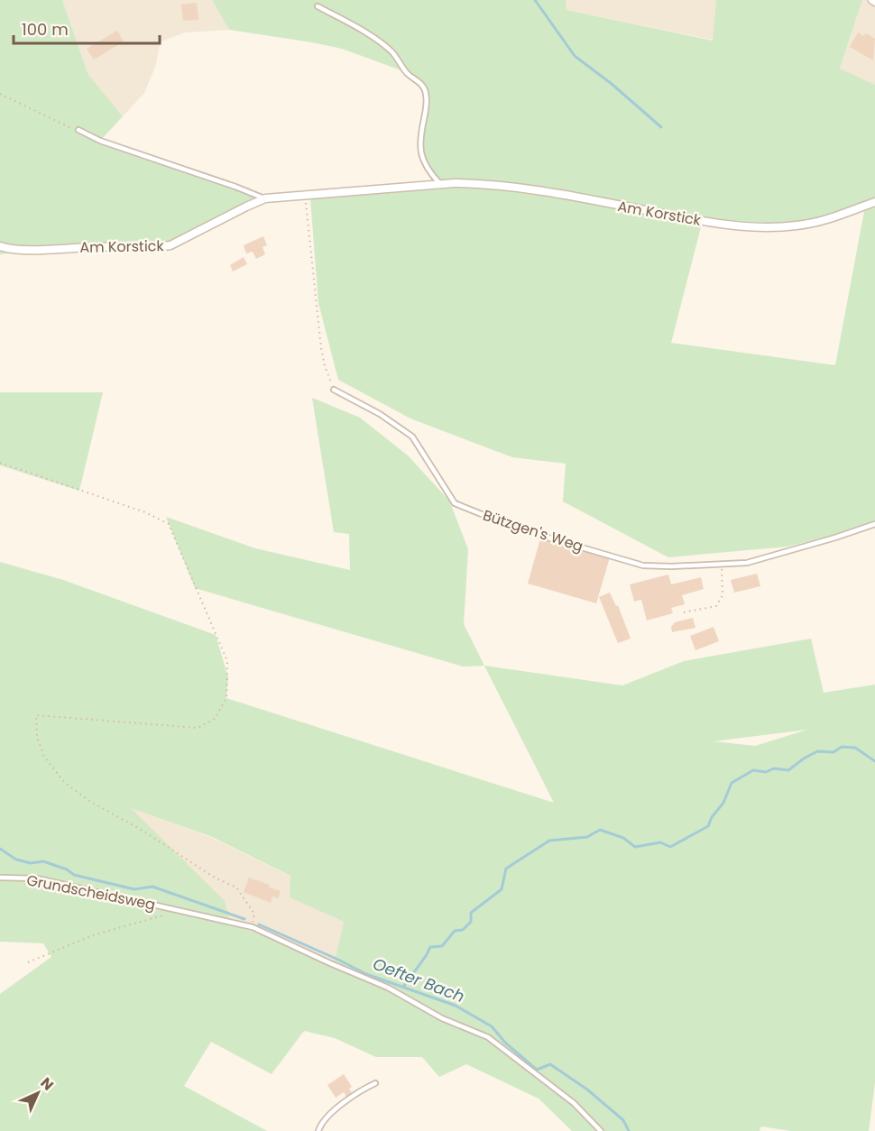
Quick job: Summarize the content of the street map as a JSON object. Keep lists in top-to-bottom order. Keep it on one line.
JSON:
{"streets":{"street":["Am Korstick"],"lane":["Bützgen's Weg","Grundscheidsweg"]},"water":["Oefter Bach"],"scale_bar":"100 m","north":"top right"}
